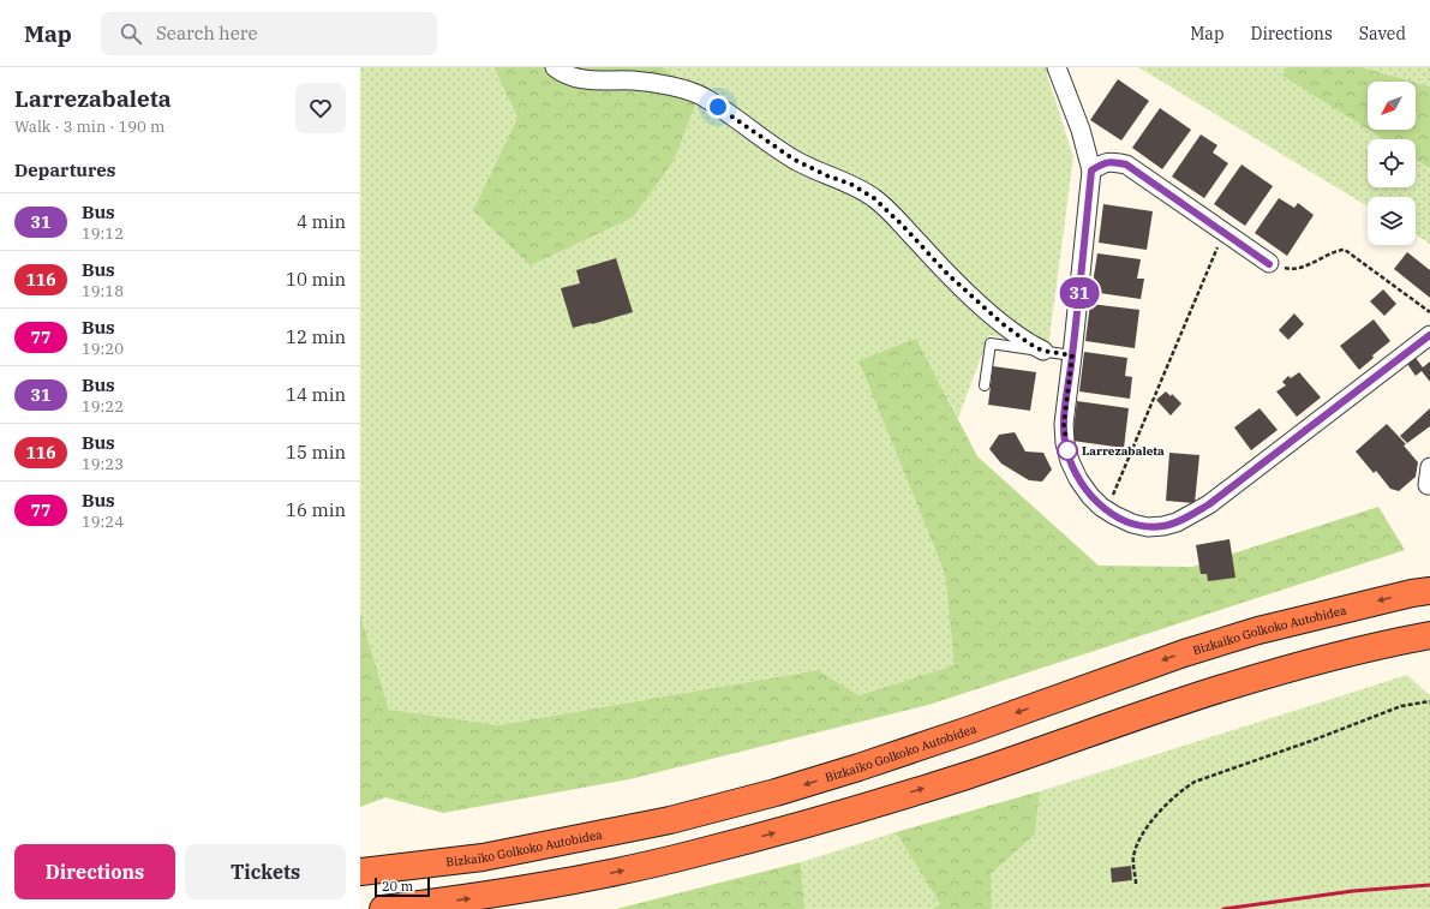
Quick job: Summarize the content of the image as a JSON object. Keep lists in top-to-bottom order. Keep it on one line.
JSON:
{"streets":{"highway":["Bizkaiko Golkoko Autobidea"]},"places":["Larrezabaleta"],"lines":["bus line 31"],"scale_bar":"20 m","north":"bottom left","page":{"header":"Map","search":"Search here","nav":["Map","Directions","Saved"],"heading":[["Larrezabaleta","Walk · 3 min · 190 m"],"Departures"],"on_map":"31","list":[{"mark":"31","name":"Bus","note":"19:12","value":"4 min"},{"mark":"116","name":"Bus","note":"19:18","value":"10 min"},{"mark":"77","name":"Bus","note":"19:20","value":"12 min"},{"mark":"31","name":"Bus","note":"19:22","value":"14 min"},{"mark":"116","name":"Bus","note":"19:23","value":"15 min"},{"mark":"77","name":"Bus","note":"19:24","value":"16 min"}],"buttons":["Directions","Tickets"],"scale":"20 m"}}
